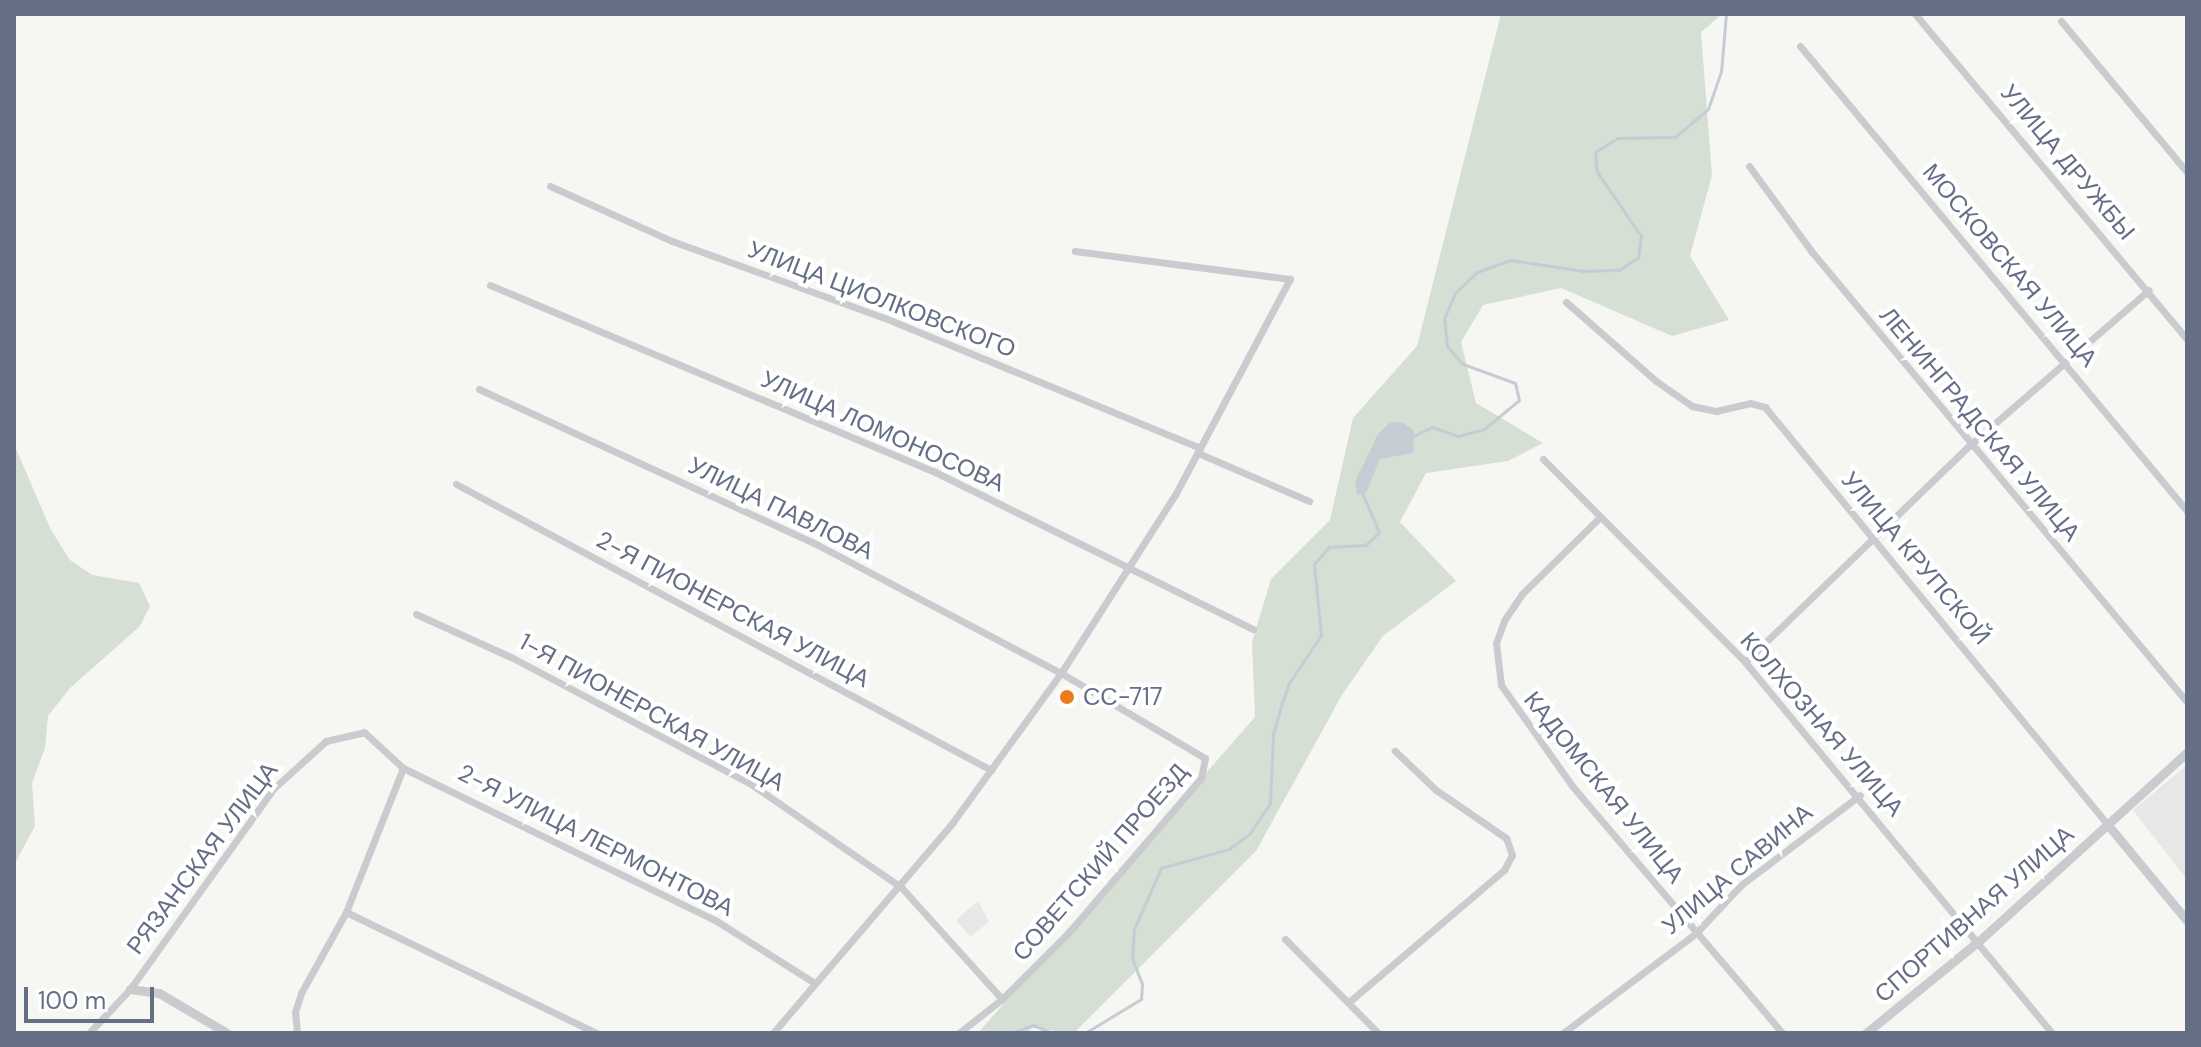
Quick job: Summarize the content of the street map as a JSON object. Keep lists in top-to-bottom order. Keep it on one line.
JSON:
{"streets":{"street":["УЛИЦА ДРУЖБЫ","МОСКОВСКАЯ УЛИЦА","УЛИЦА ЦИОЛКОВСКОГО","ЛЕНИНГРАДСКАЯ УЛИЦА","УЛИЦА ЛОМОНОСОВА","УЛИЦА ПАВЛОВА","УЛИЦА КРУПСКОЙ","2-Я ПИОНЕРСКАЯ УЛИЦА","1-Я ПИОНЕРСКАЯ УЛИЦА","КОЛХОЗНАЯ УЛИЦА","КАДОМСКАЯ УЛИЦА","2-Я УЛИЦА ЛЕРМОНТОВА","РЯЗАНСКАЯ УЛИЦА","СОВЕТСКИЙ ПРОЕЗД","УЛИЦА САВИНА","СПОРТИВНАЯ УЛИЦА"]},"crossings":[["УЛИЦА ПАВЛОВА","СОВЕТСКИЙ ПРОЕЗД"],["УЛИЦА КРУПСКОЙ","СПОРТИВНАЯ УЛИЦА"],["КОЛХОЗНАЯ УЛИЦА","КАДОМСКАЯ УЛИЦА"],["КОЛХОЗНАЯ УЛИЦА","УЛИЦА САВИНА"],["КОЛХОЗНАЯ УЛИЦА","СПОРТИВНАЯ УЛИЦА"],["КАДОМСКАЯ УЛИЦА","УЛИЦА САВИНА"],["2-Я УЛИЦА ЛЕРМОНТОВА","РЯЗАНСКАЯ УЛИЦА"]],"places":["СС-717"],"scale_bar":"100 m"}
